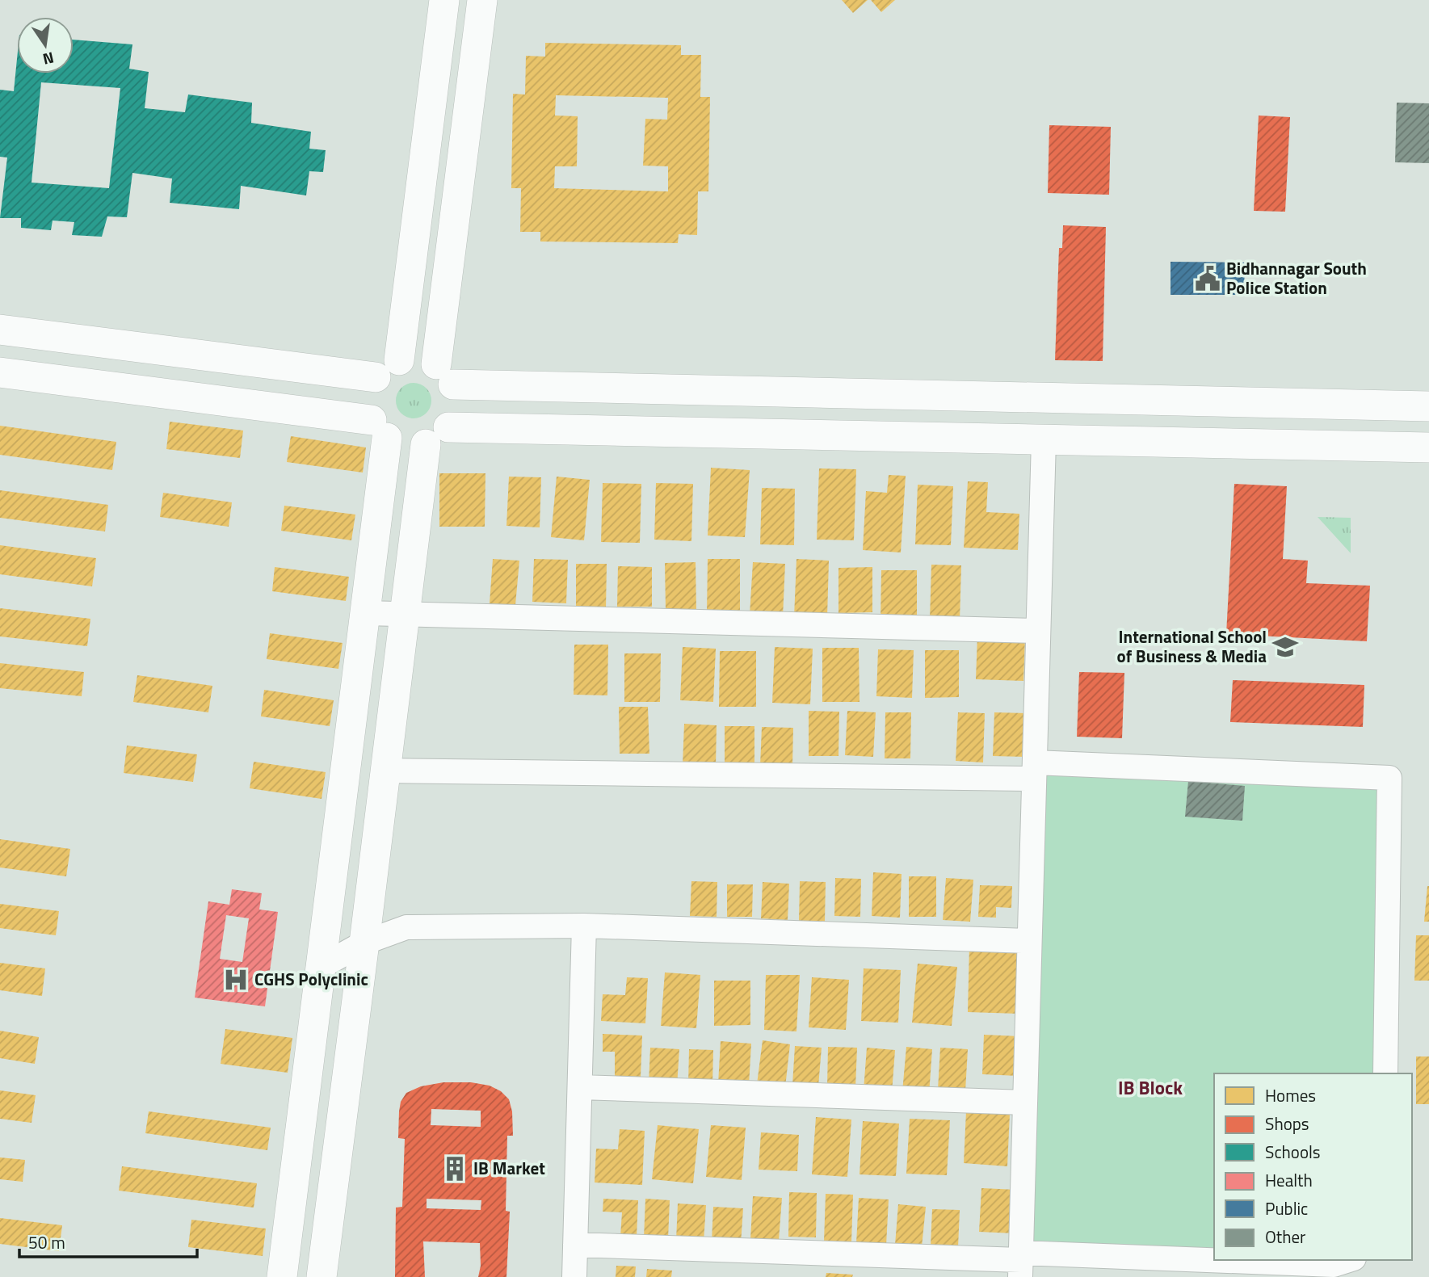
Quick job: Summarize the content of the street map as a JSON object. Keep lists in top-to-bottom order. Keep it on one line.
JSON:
{"districts":["IB Block"],"places":{"public building":["Bidhannagar South Police Station"],"school or university":["International School of Business & Media"],"hospital":["CGHS Polyclinic"],"building":["IB Market"]},"legend":["Homes","Shops","Schools","Health","Public","Other"],"scale_bar":"50 m","north":"bottom"}
